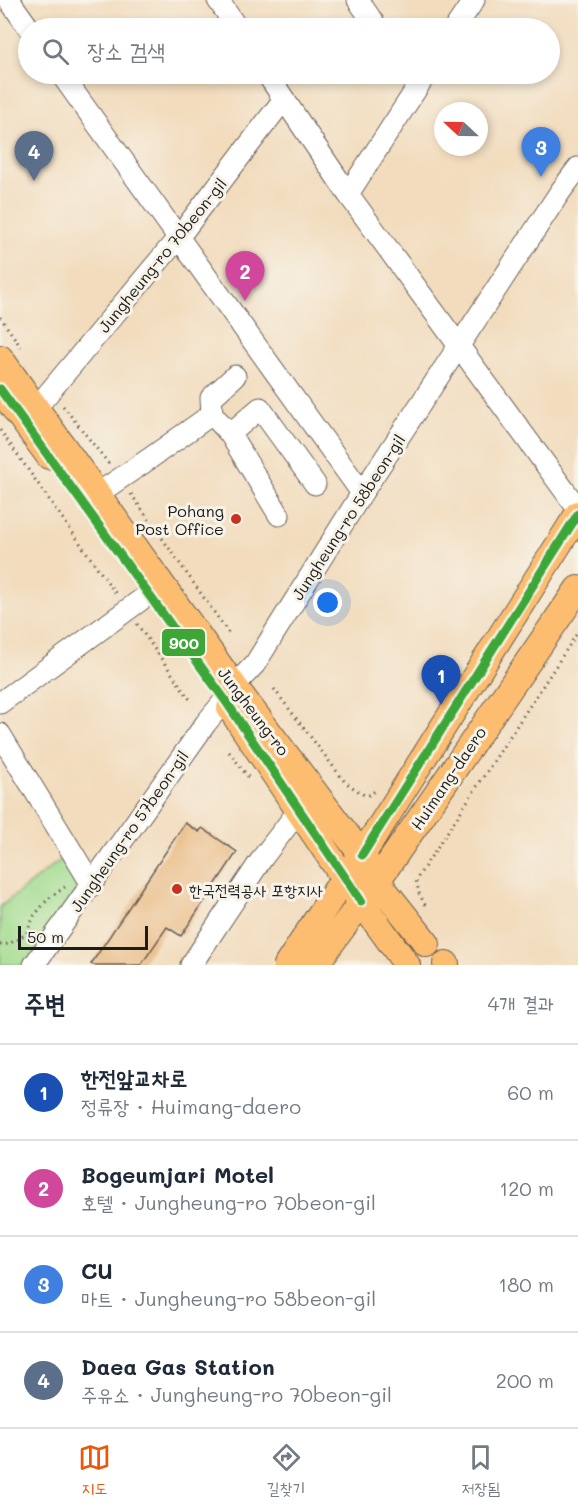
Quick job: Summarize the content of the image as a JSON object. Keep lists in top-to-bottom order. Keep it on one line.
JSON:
{"streets":{"main road":["Jungheung-ro","Huimang-daero"],"street":["Jungheung-ro 70beon-gil","Jungheung-ro 58beon-gil","Jungheung-ro 57beon-gil"]},"crossings":[["Jungheung-ro 70beon-gil","Jungheung-ro"],["Jungheung-ro 58beon-gil","Jungheung-ro"],["Jungheung-ro 58beon-gil","Jungheung-ro 57beon-gil"],["Jungheung-ro","Huimang-daero"],["Jungheung-ro","Jungheung-ro 57beon-gil"]],"places":["Pohang Post Office","한국전력공사 포항지사"],"lines":["transit line 900"],"scale_bar":"50 m","north":"left","page":{"search":"장소 검색","pins":["3","4","2","1"],"scale":"50 m","heading":["주변","4개 결과"],"list":[{"mark":"1","name":"한전앞교차로","note":"정류장 · Huimang-daero","value":"60 m"},{"mark":"2","name":"Bogeumjari Motel","note":"호텔 · Jungheung-ro 70beon-gil","value":"120 m"},{"mark":"3","name":"CU","note":"마트 · Jungheung-ro 58beon-gil","value":"180 m"},{"mark":"4","name":"Daea Gas Station","note":"주유소 · Jungheung-ro 70beon-gil","value":"200 m"}],"nav":["지도","길찾기","저장됨"]}}
